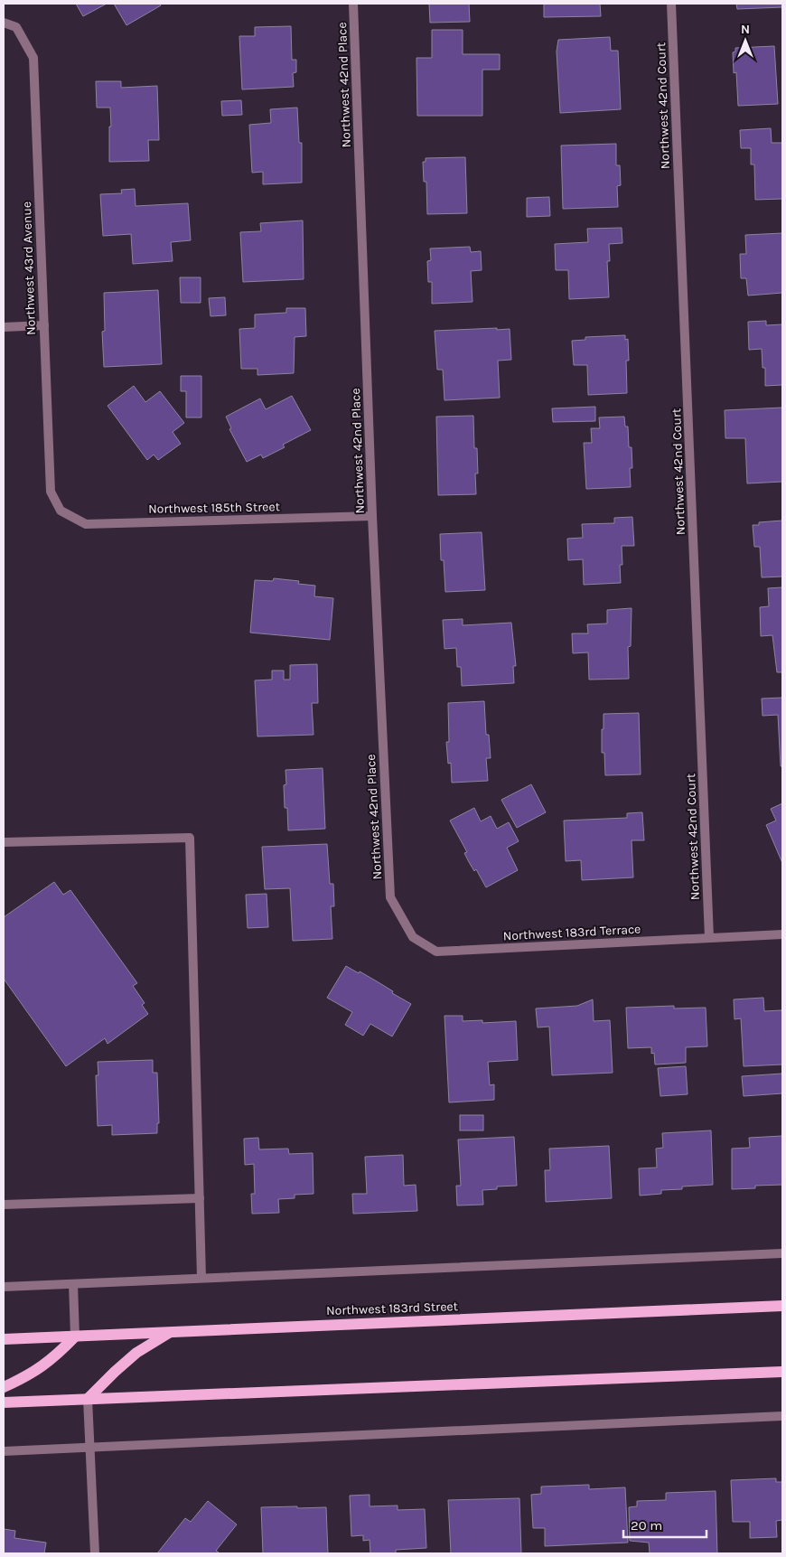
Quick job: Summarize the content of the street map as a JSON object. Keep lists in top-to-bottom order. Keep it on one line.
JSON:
{"streets":{"main road":["Northwest 183rd Street"],"street":["Northwest 42nd Place","Northwest 42nd Court","Northwest 43rd Avenue","Northwest 185th Street","Northwest 183rd Terrace"]},"crossings":[["Northwest 42nd Place","Northwest 185th Street"],["Northwest 42nd Place","Northwest 183rd Terrace"],["Northwest 42nd Court","Northwest 183rd Terrace"],["Northwest 43rd Avenue","Northwest 185th Street"]],"scale_bar":"20 m","north":"top"}
